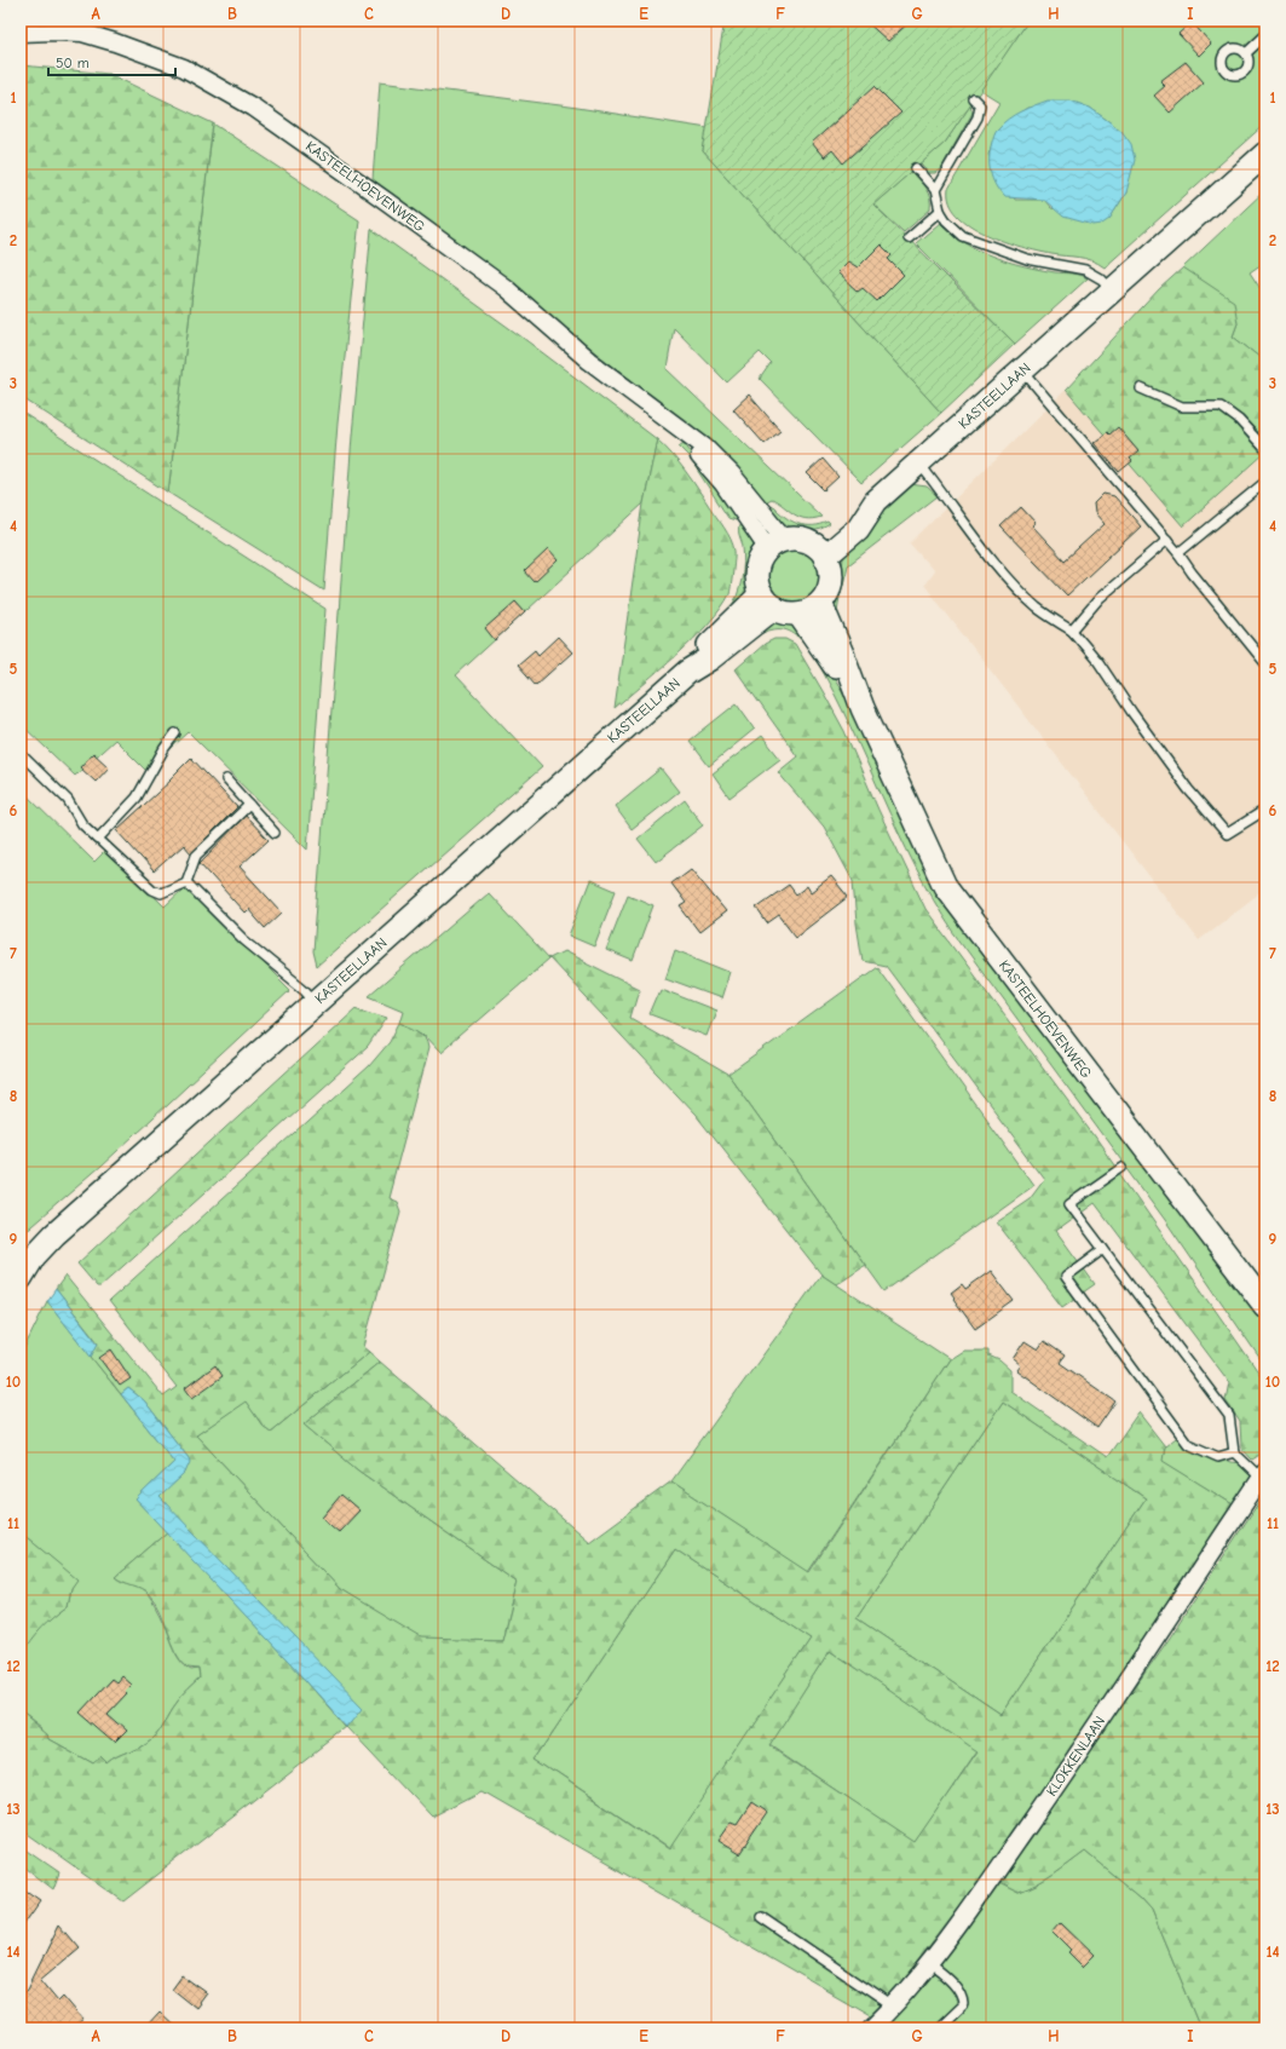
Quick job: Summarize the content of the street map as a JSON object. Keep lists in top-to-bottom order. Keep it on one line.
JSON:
{"streets":{"street":["KASTEELHOEVENWEG","KASTEELLAAN","KLOKKENLAAN"]},"crossings":[["KASTEELHOEVENWEG","KASTEELLAAN"]],"scale_bar":"50 m","grid":{"columns":["A","B","C","D","E","F","G","H","I"],"rows":["1","2","3","4","5","6","7","8","9","10","11","12","13","14"]}}
